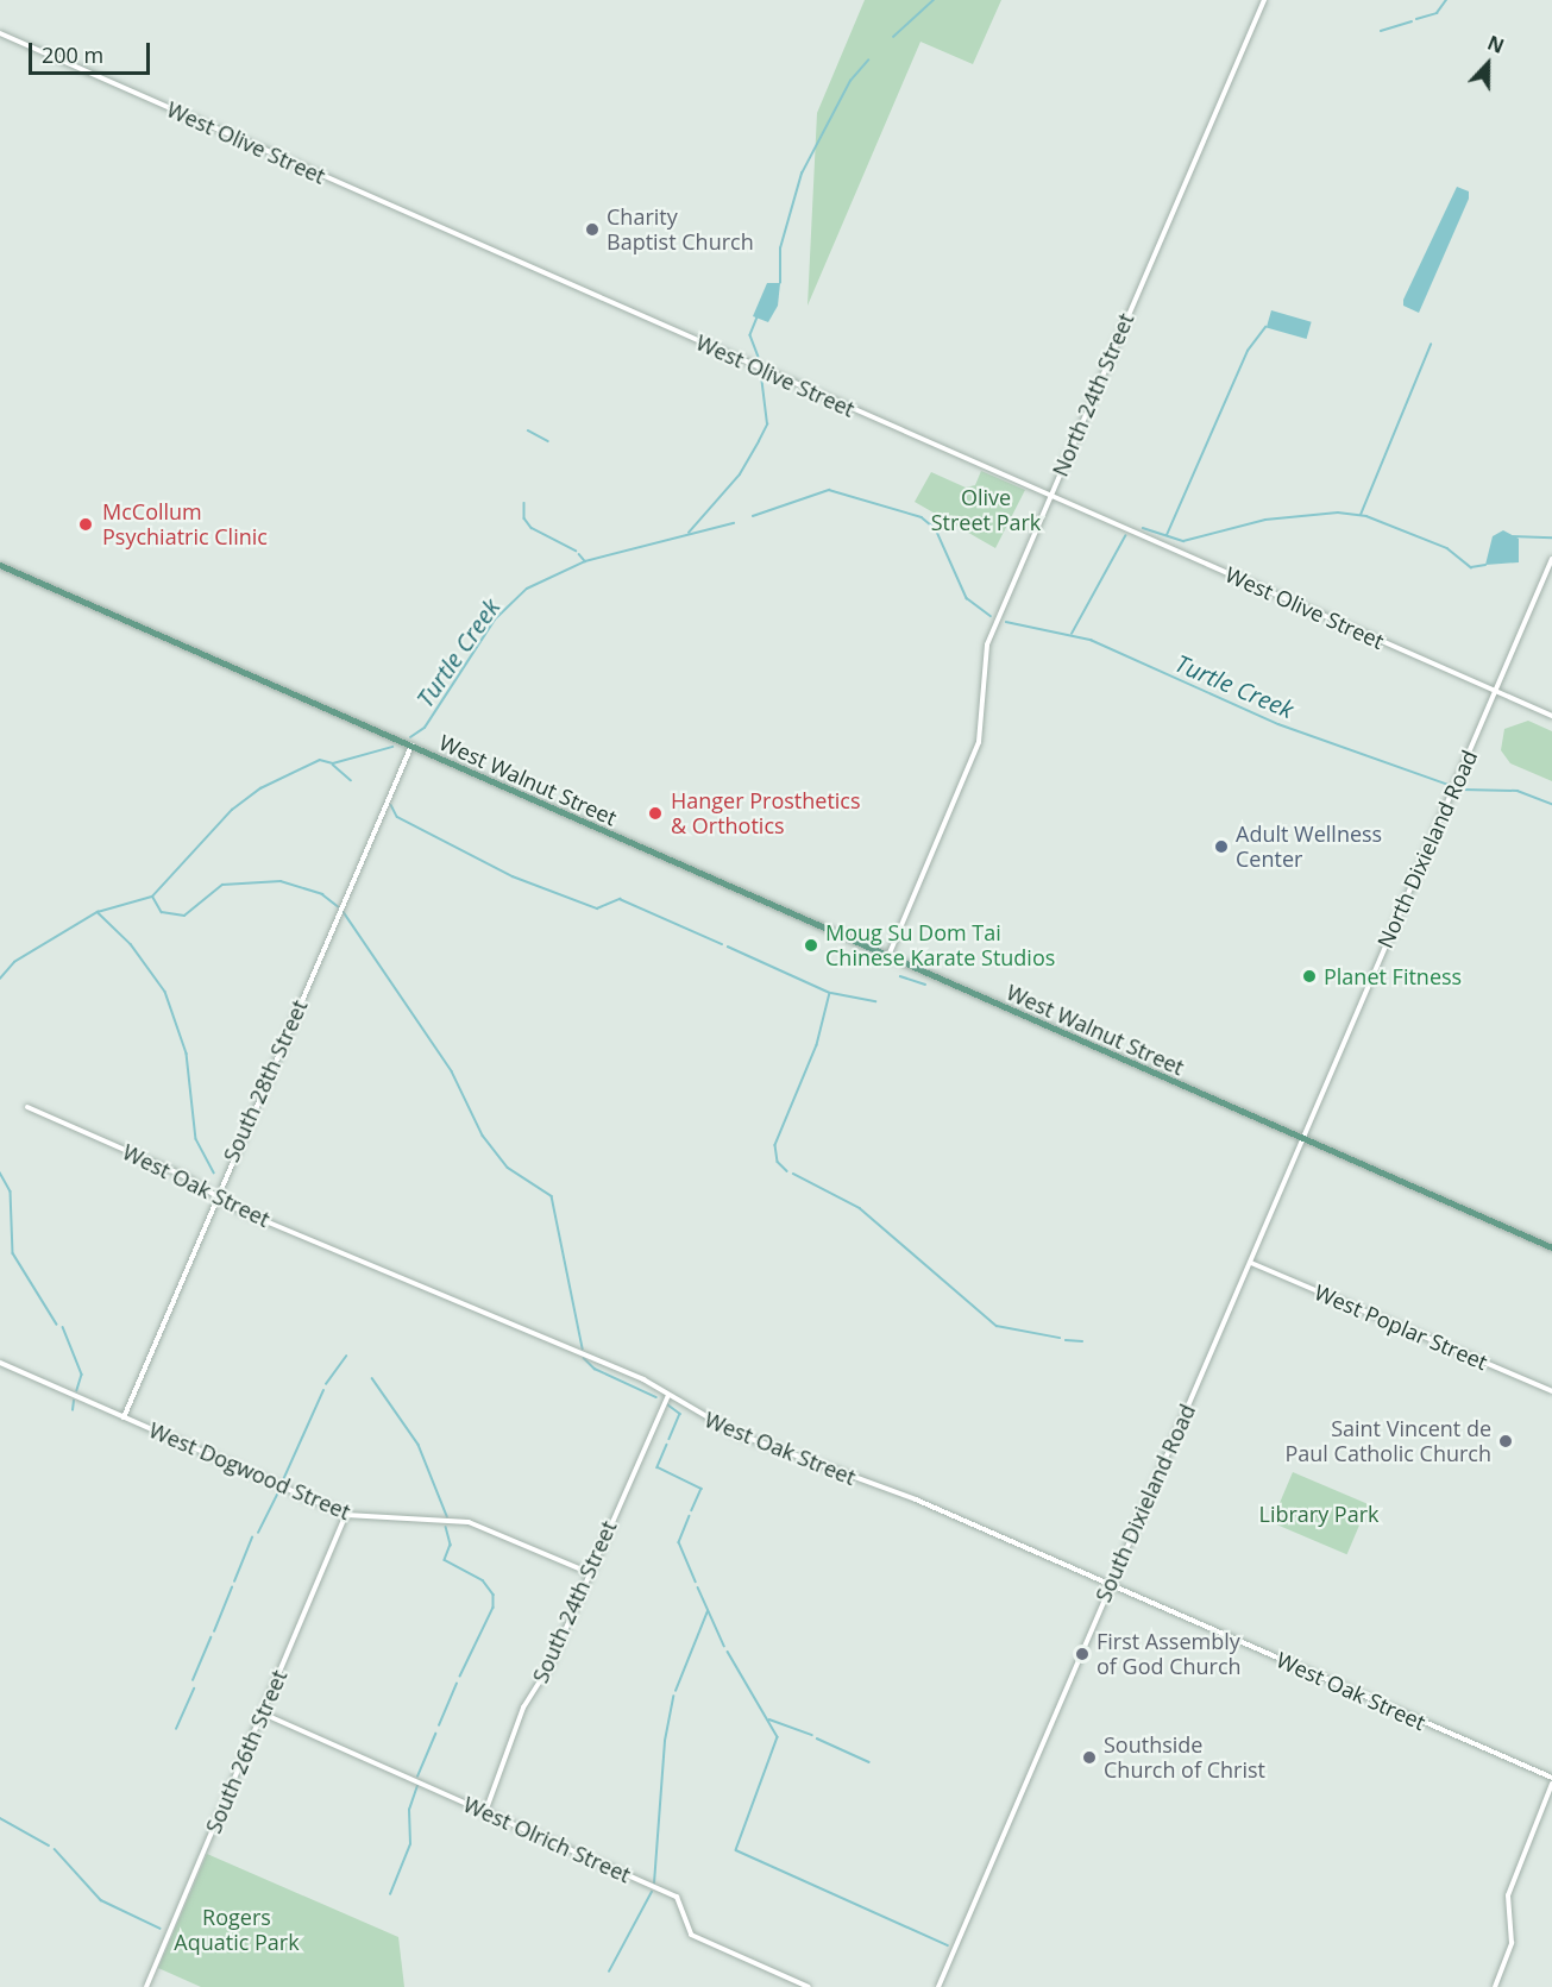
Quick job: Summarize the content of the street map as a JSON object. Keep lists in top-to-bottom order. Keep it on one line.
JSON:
{"streets":{"main road":["West Walnut Street"],"street":["West Olive Street","North 24th Street","North Dixieland Road","South 28th Street","West Oak Street","West Poplar Street","West Dogwood Street","South Dixieland Road","South 24th Street","South 26th Street","West Olrich Street"]},"crossings":[["West Olive Street","North 24th Street"],["West Olive Street","North Dixieland Road"],["North 24th Street","West Walnut Street"],["West Walnut Street","North Dixieland Road"],["West Walnut Street","South 28th Street"],["West Walnut Street","South Dixieland Road"],["North Dixieland Road","South Dixieland Road"],["South 28th Street","West Oak Street"],["South 28th Street","West Dogwood Street"],["West Oak Street","South Dixieland Road"],["West Oak Street","South 24th Street"],["West Poplar Street","South Dixieland Road"],["West Dogwood Street","South 24th Street"],["West Dogwood Street","South 26th Street"],["South 24th Street","West Olrich Street"],["South 26th Street","West Olrich Street"]],"water":["Turtle Creek"],"parks":["Olive Street Park","Library Park","Rogers Aquatic Park"],"places":["Charity Baptist Church","McCollum Psychiatric Clinic","Hanger Prosthetics & Orthotics","Adult Wellness Center","Moug Su Dom Tai Chinese Karate Studios","Planet Fitness","Saint Vincent de Paul Catholic Church","First Assembly of God Church","Southside Church of Christ"],"scale_bar":"200 m","north":"top"}
